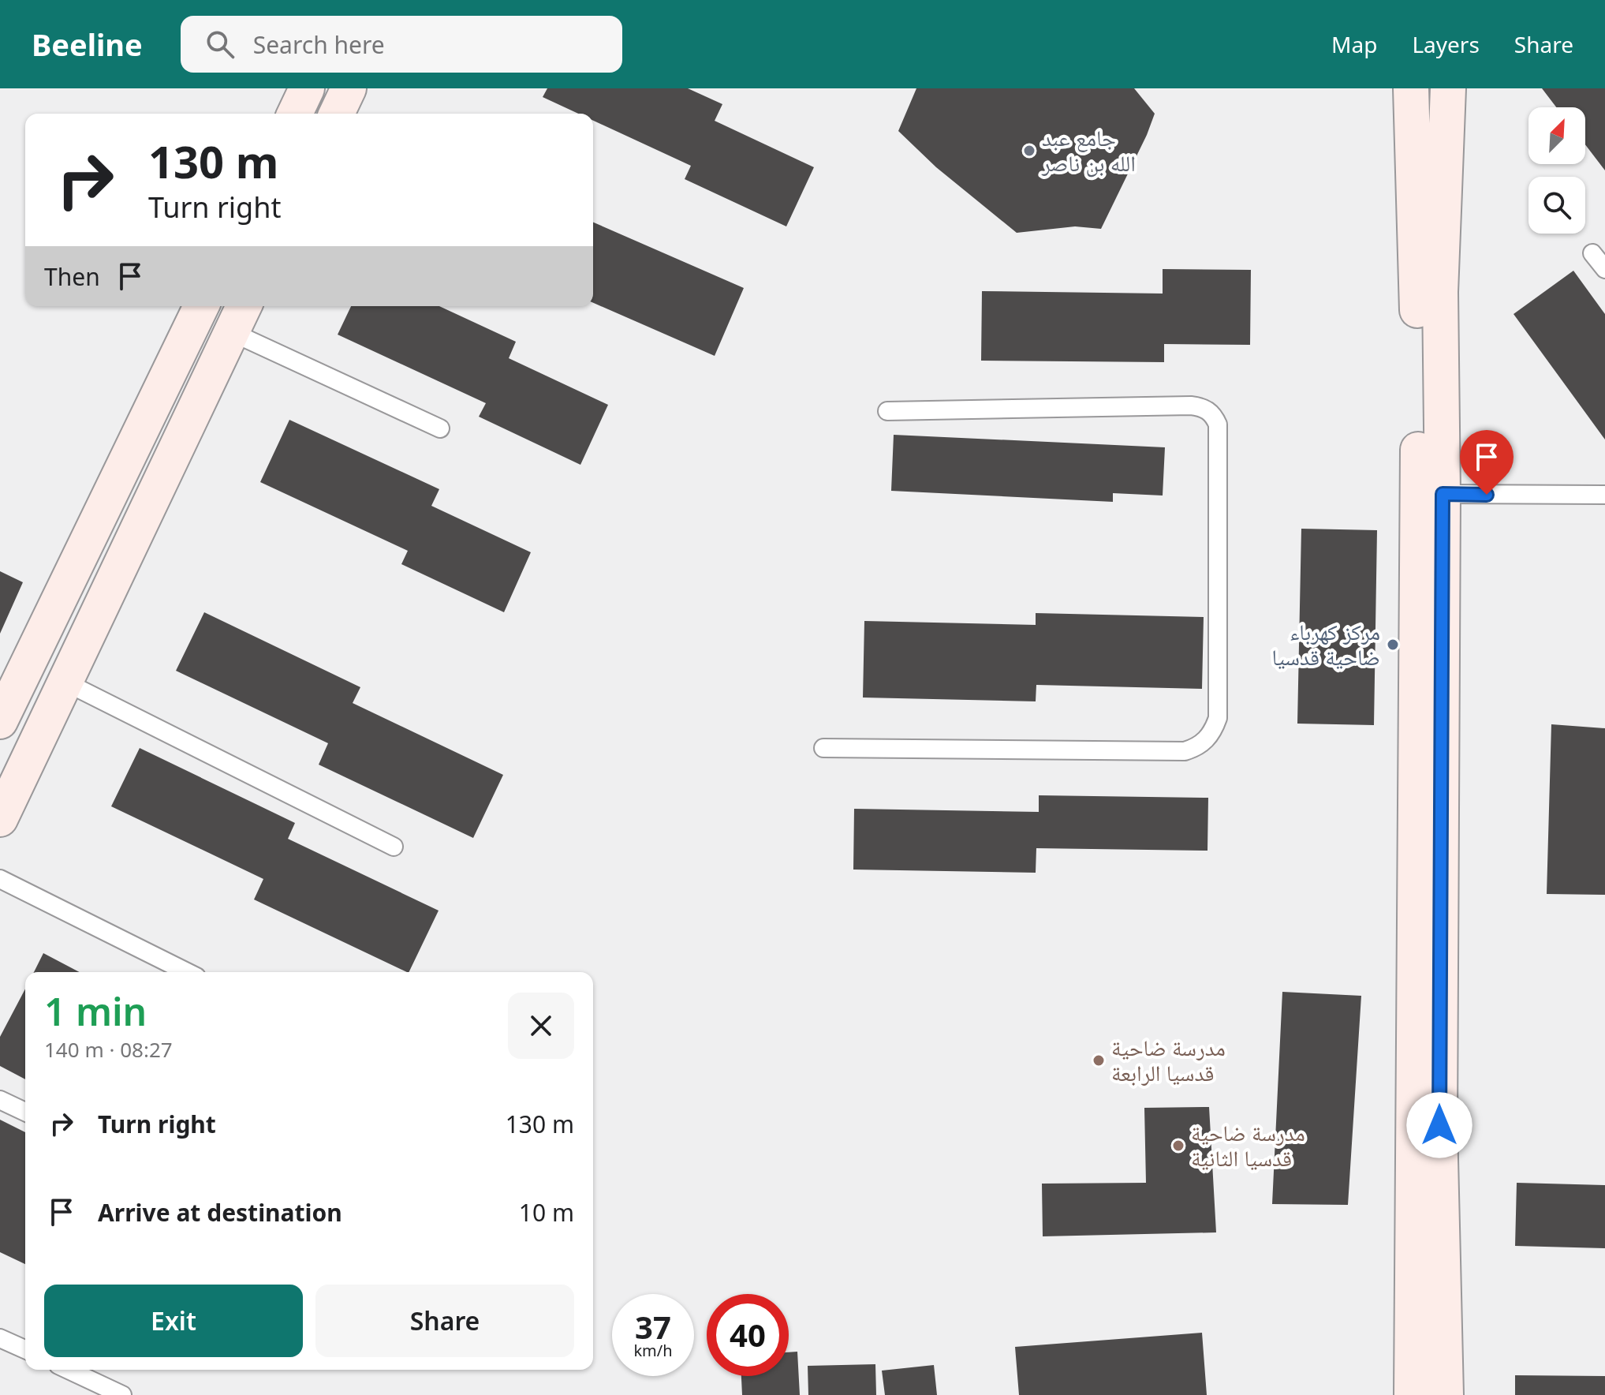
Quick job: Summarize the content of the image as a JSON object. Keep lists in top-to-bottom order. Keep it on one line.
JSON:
{"places":["جامع عبد الله بن ناصر","مركز كهرباء ضاحية قدسيا","مدرسة ضاحية قدسيا الرابعة","مدرسة ضاحية قدسيا الثانية"],"north":"top right","page":{"header":"Beeline","search":"Search here","nav":["Map","Layers","Share"],"turn":["130 m","Turn right"],"then":"Then","heading":["1 min","140 m · 08:27"],"list":[{"name":"Turn right","value":"130 m"},{"name":"Arrive at destination","value":"10 m"}],"buttons":["Exit","Share"],"speed":"37 km/h","limit":"40"}}
